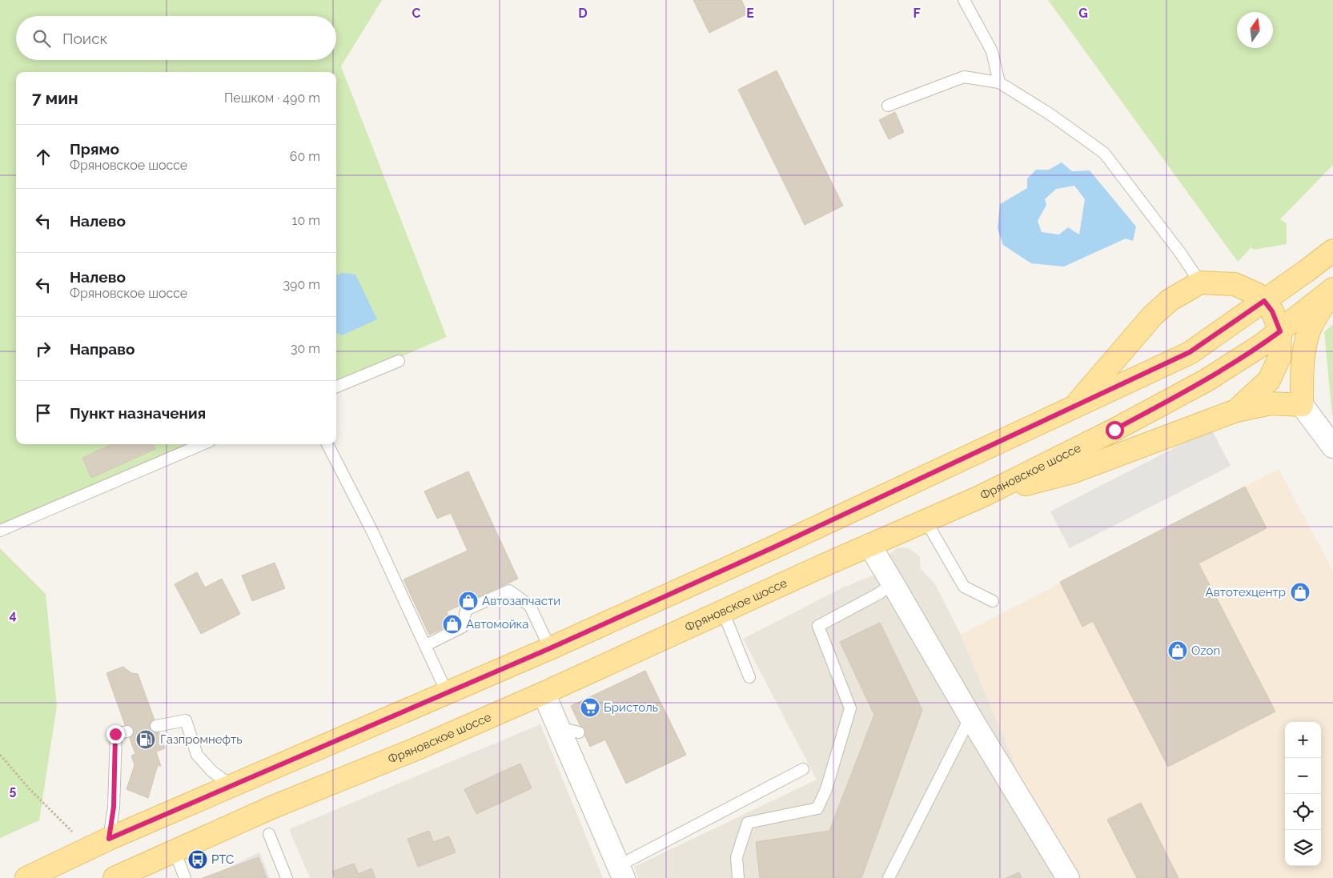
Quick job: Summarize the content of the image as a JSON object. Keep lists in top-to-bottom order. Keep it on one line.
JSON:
{"streets":{"main road":["Фряновское шоссе"]},"places":{"shop":["Автотехцентр","Автозапчасти","Автомойка","Ozon"],"supermarket":["Бристоль"],"fuel station":["Газпромнефть"],"bus stop":["РТС"]},"north":"top","page":{"search":"Поиск","heading":["7 мин","Пешком · 490 m"],"list":[["Прямо","Фряновское шоссе","60 m"],["Налево","10 m"],["Налево","Фряновское шоссе","390 m"],["Направо","30 m"],"Пункт назначения"],"map_buttons":["+","−"]},"grid":{"columns":["C","D","E","F","G"],"rows":["4","5"]}}
